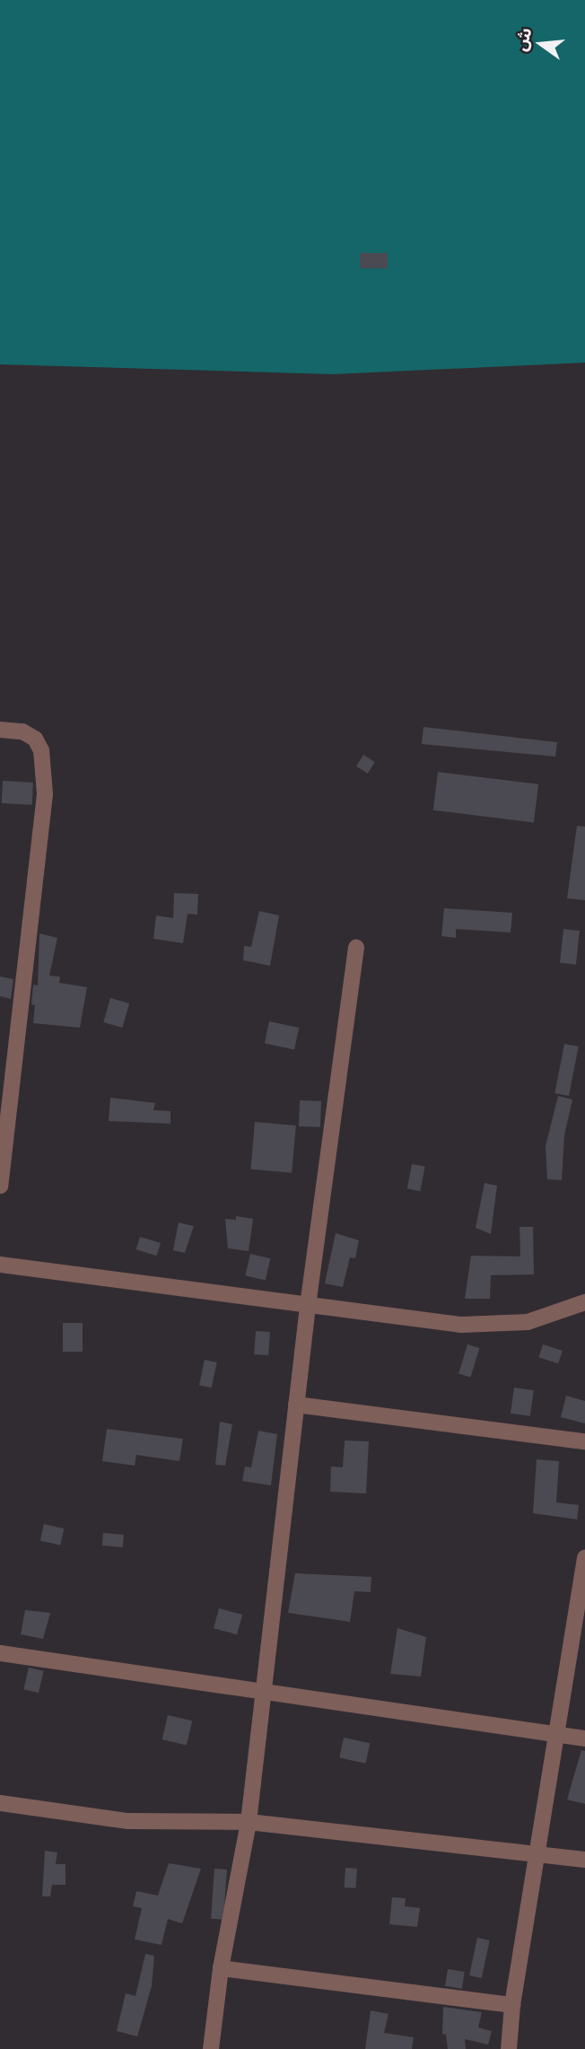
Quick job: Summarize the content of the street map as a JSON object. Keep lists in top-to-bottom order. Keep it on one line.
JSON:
{"north":"left"}
